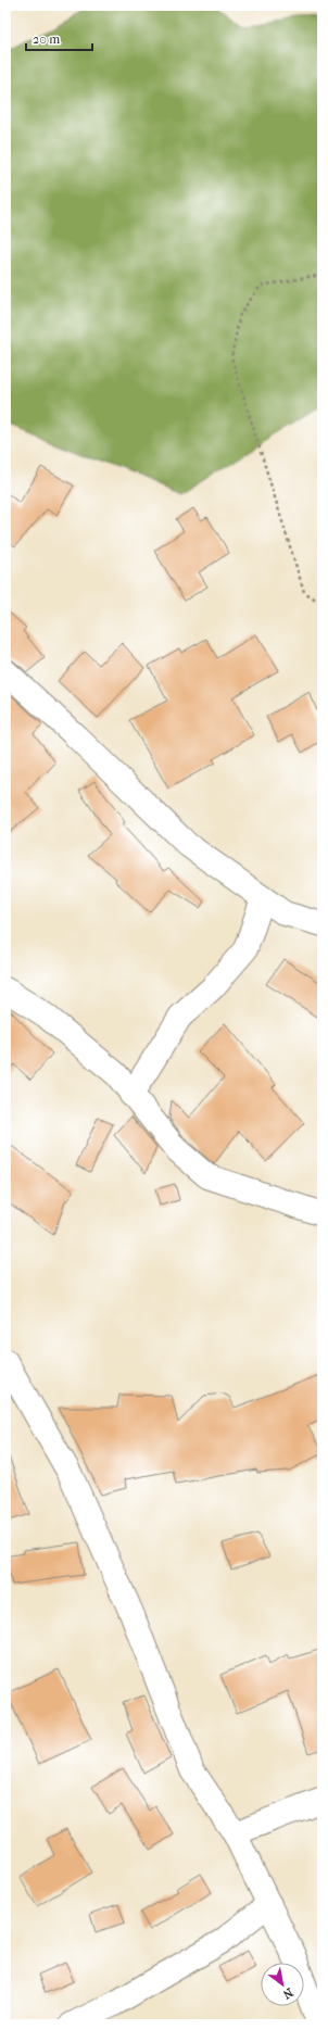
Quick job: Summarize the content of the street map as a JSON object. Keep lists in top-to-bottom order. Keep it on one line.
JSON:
{"scale_bar":"20 m","north":"bottom right"}
